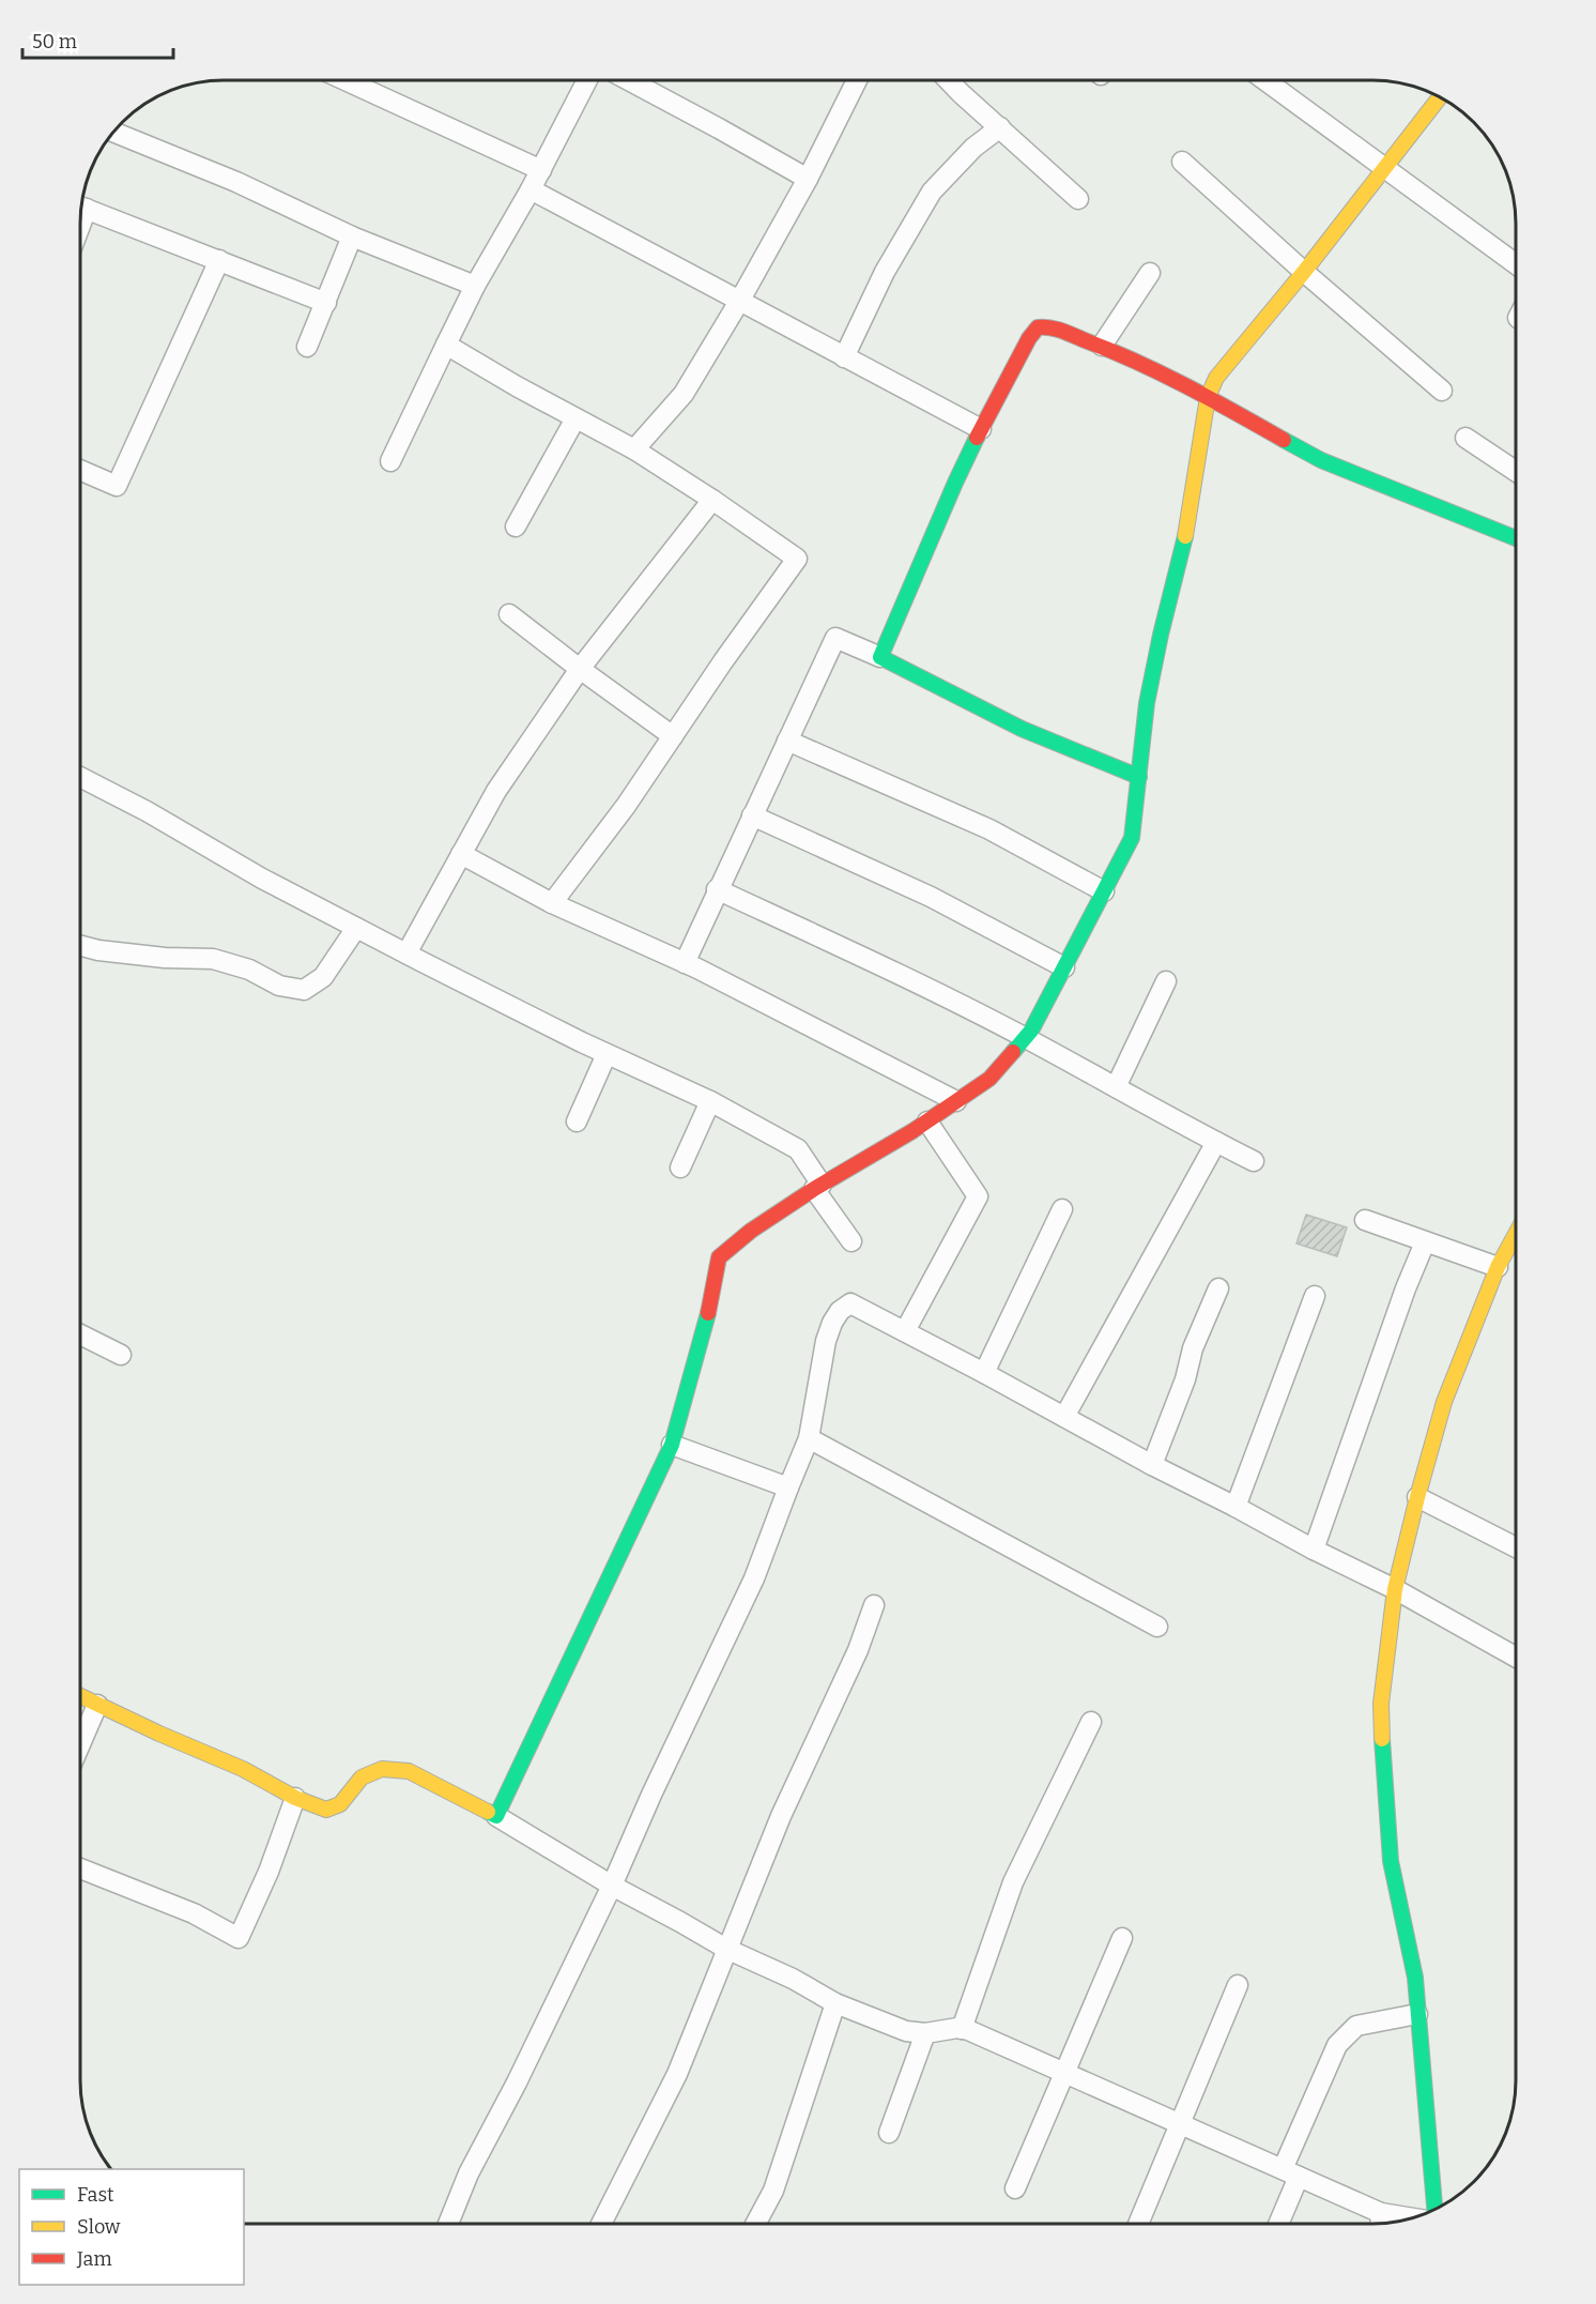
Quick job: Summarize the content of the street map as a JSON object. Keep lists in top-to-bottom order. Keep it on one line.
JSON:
{"legend":["Fast","Slow","Jam"],"scale_bar":"50 m"}
